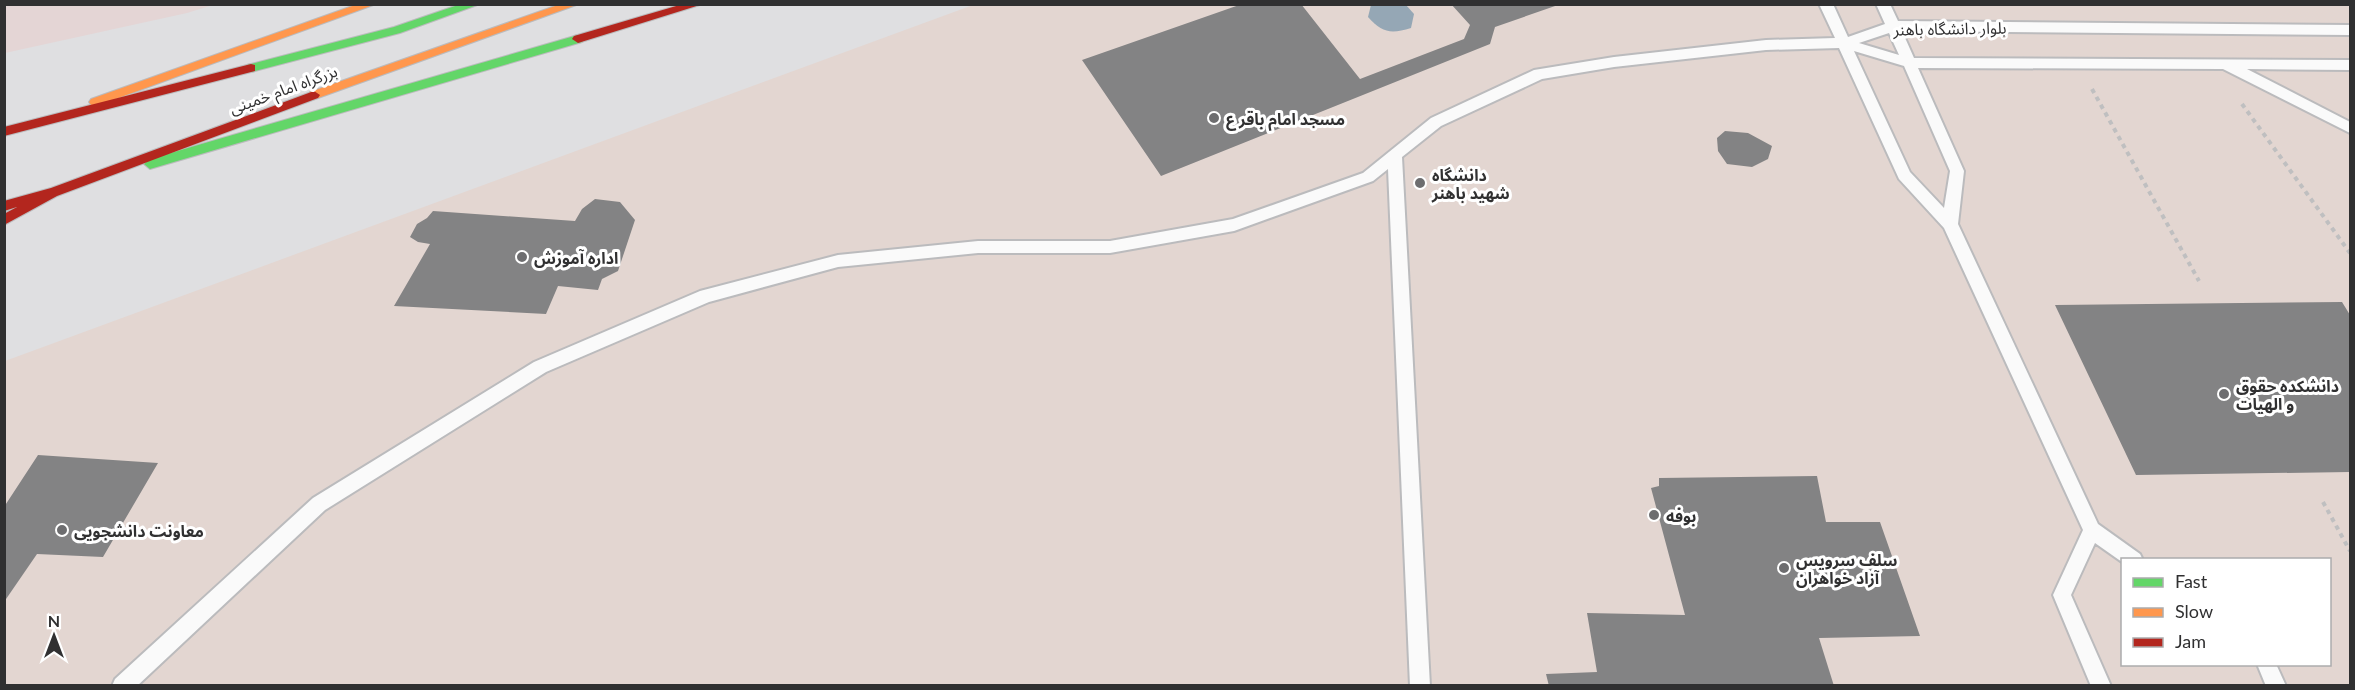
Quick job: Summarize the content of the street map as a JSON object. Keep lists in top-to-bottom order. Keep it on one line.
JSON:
{"streets":{"main road":["بزرگراه امام خمینی"],"lane":["بلوار دانشگاه باهنر"]},"places":["مسجد امام باقر ع","دانشگاه شهید باهنر","اداره آموزش","دانشکده حقوق و الهیات","بوفه","معاونت دانشجویی","سلف سرویس آزاد خواهران"],"legend":["Fast","Slow","Jam"],"north":"top"}
